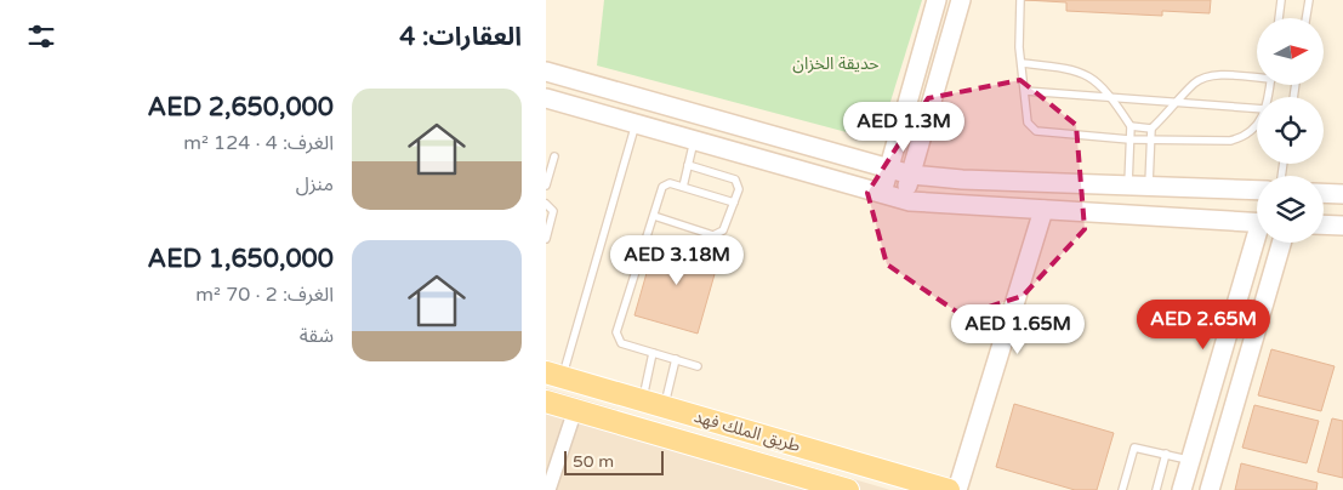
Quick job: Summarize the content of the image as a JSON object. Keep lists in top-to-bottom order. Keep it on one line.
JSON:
{"streets":{"main road":["طريق الملك فهد"]},"parks":["حديقة الخزان"],"scale_bar":"50 m","north":"right","page":{"heading":"العقارات: 4","list":[{"name":"AED 2,650,000","note":"الغرف: 4 · 124 m² · منزل"},{"name":"AED 1,650,000","note":"الغرف: 2 · 70 m² · شقة"}],"price":["AED 1.3M","AED 3.18M","AED 2.65M","AED 1.65M"],"scale":"50 m"}}
